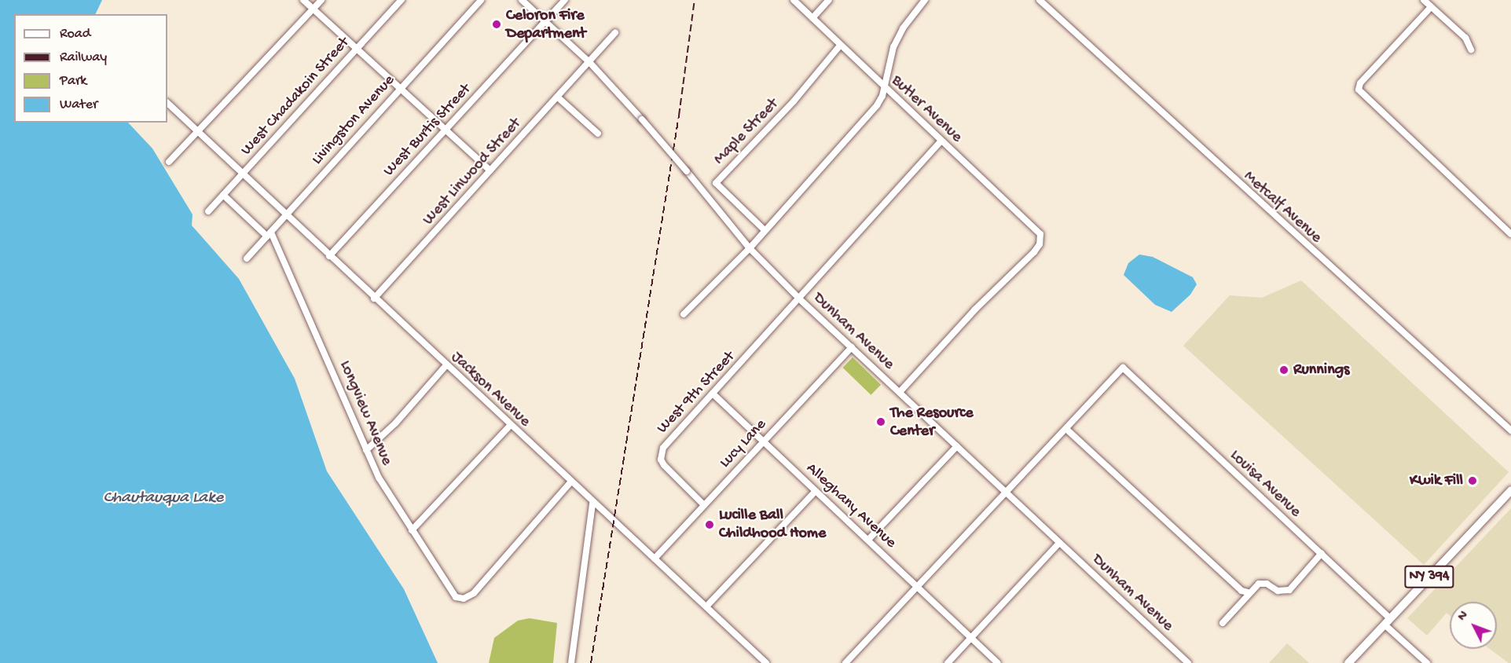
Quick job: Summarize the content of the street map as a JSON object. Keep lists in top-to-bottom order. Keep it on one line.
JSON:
{"streets":{"main road":["NY 394"],"street":["West Chadakoin Street","Butler Avenue","Livingston Avenue","West Burtis Street","Maple Street","West Linwood Street","Metcalf Avenue","Dunham Avenue","Jackson Avenue","West 9th Street","Longview Avenue","Lucy Lane","Louisa Avenue","Alleghany Avenue"]},"crossings":[["West Chadakoin Street","Jackson Avenue"],["Butler Avenue","Maple Street"],["Butler Avenue","Dunham Avenue"],["Butler Avenue","West 9th Street"],["Livingston Avenue","Jackson Avenue"],["Livingston Avenue","Longview Avenue"],["West Burtis Street","Dunham Avenue"],["West Burtis Street","Jackson Avenue"],["West Linwood Street","Dunham Avenue"],["West Linwood Street","Jackson Avenue"],["Dunham Avenue","West 9th Street"],["Dunham Avenue","Lucy Lane"],["Jackson Avenue","Longview Avenue"],["Jackson Avenue","Lucy Lane"],["West 9th Street","Lucy Lane"],["West 9th Street","Alleghany Avenue"],["Lucy Lane","Alleghany Avenue"],["Louisa Avenue","NY 394"]],"water":["Chautauqua Lake"],"places":["Celoron Fire Department","Runnings","The Resource Center","Kwik Fill","Lucille Ball Childhood Home"],"legend":["Road","Railway","Park","Water"],"north":"top left"}
